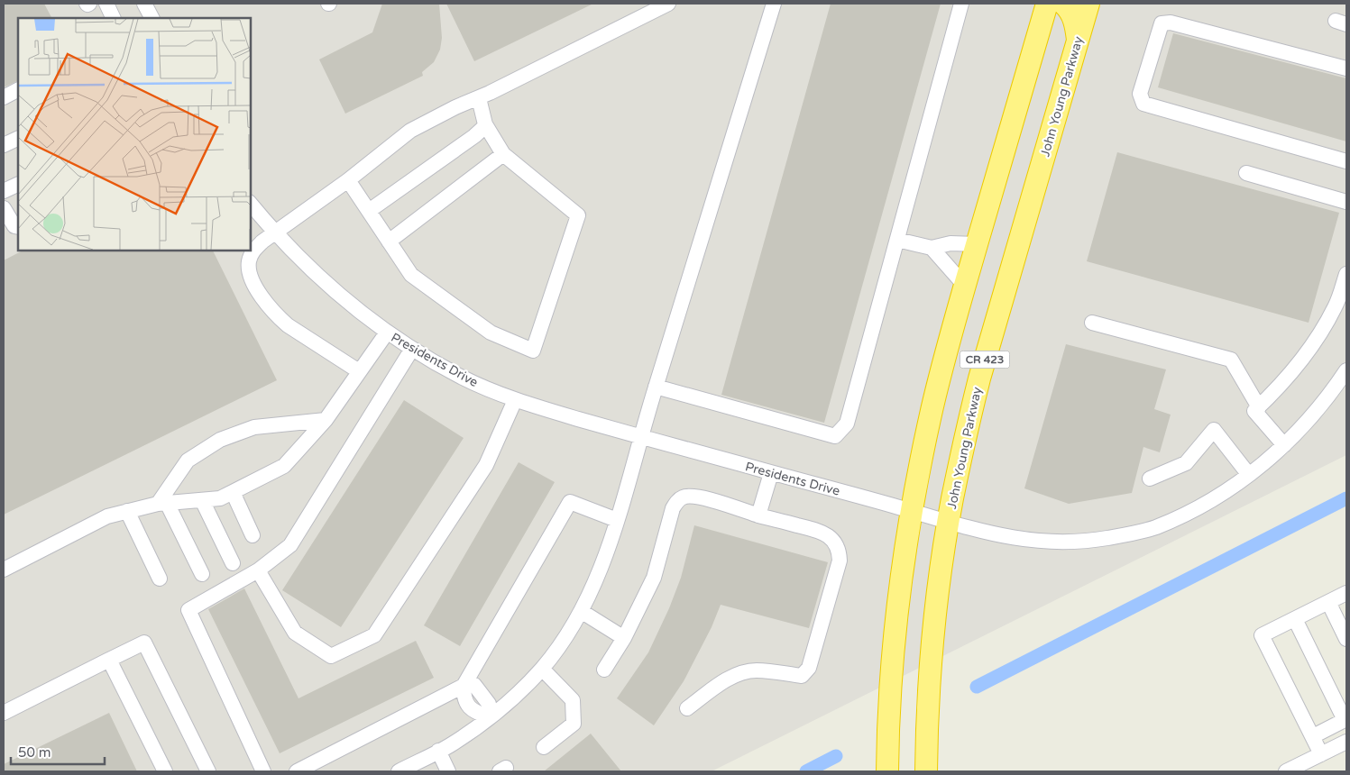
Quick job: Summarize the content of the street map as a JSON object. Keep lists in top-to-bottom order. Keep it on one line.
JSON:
{"streets":{"highway":["John Young Parkway","CR 423"],"street":["Presidents Drive"]},"crossings":[["John Young Parkway","Presidents Drive"],["Presidents Drive","CR 423"]],"scale_bar":"50 m"}
